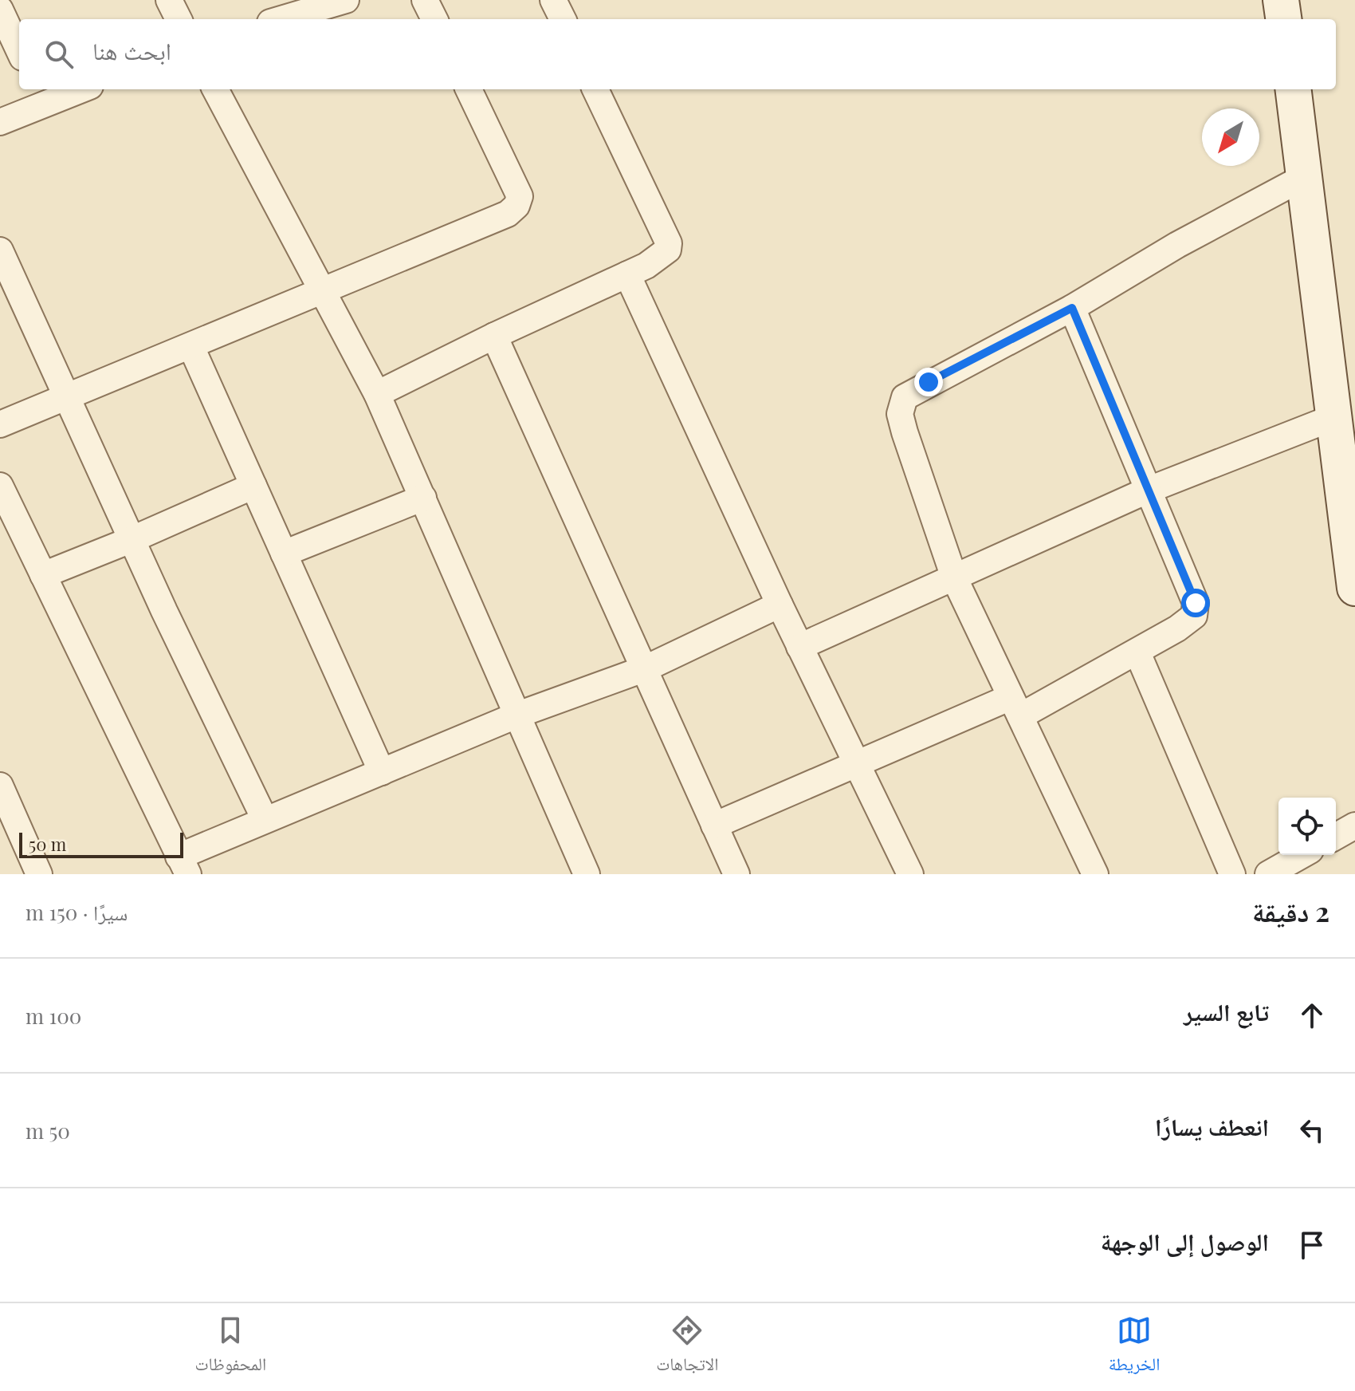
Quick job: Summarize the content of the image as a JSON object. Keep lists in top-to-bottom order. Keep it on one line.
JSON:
{"scale_bar":"50 m","north":"bottom left","page":{"search":"ابحث هنا","scale":"50 m","heading":["2 دقيقة","سيرًا · 150 m"],"list":[["تابع السير","100 m"],["انعطف يسارًا","50 m"],"الوصول إلى الوجهة"],"nav":["الخريطة","الاتجاهات","المحفوظات"]}}
